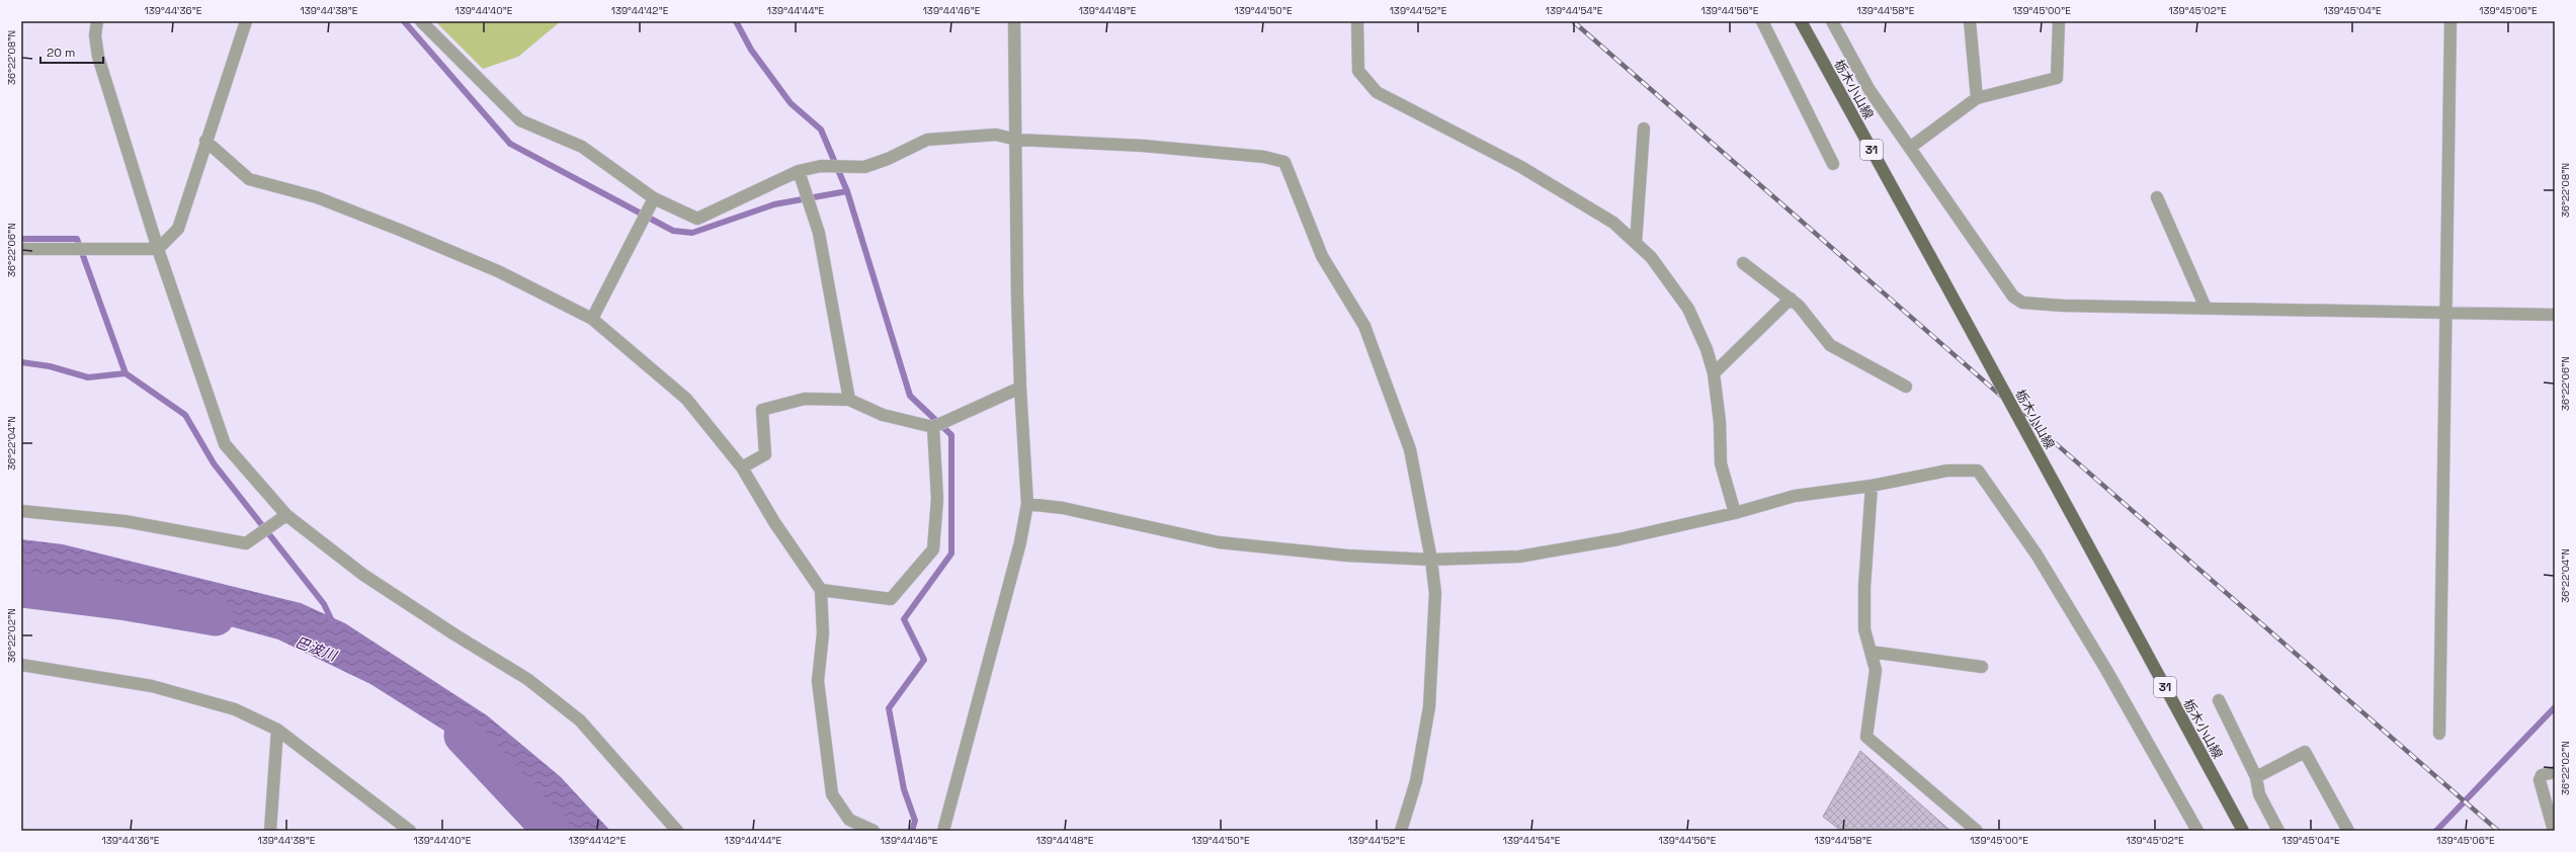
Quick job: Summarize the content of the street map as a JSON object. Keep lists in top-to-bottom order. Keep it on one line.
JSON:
{"streets":{"main road":["栃木小山線","31"]},"water":["巴波川"],"scale_bar":"20 m","coordinates":["139°44'36\"E","139°44'38\"E","139°44'40\"E","139°44'42\"E","139°44'44\"E","139°44'46\"E","139°44'48\"E","139°44'50\"E","139°44'52\"E","139°44'54\"E","139°44'56\"E","139°44'58\"E","139°45'00\"E","139°45'02\"E","139°45'04\"E","139°45'06\"E","36°22'08\"N","36°22'06\"N","36°22'04\"N","36°22'02\"N"]}
